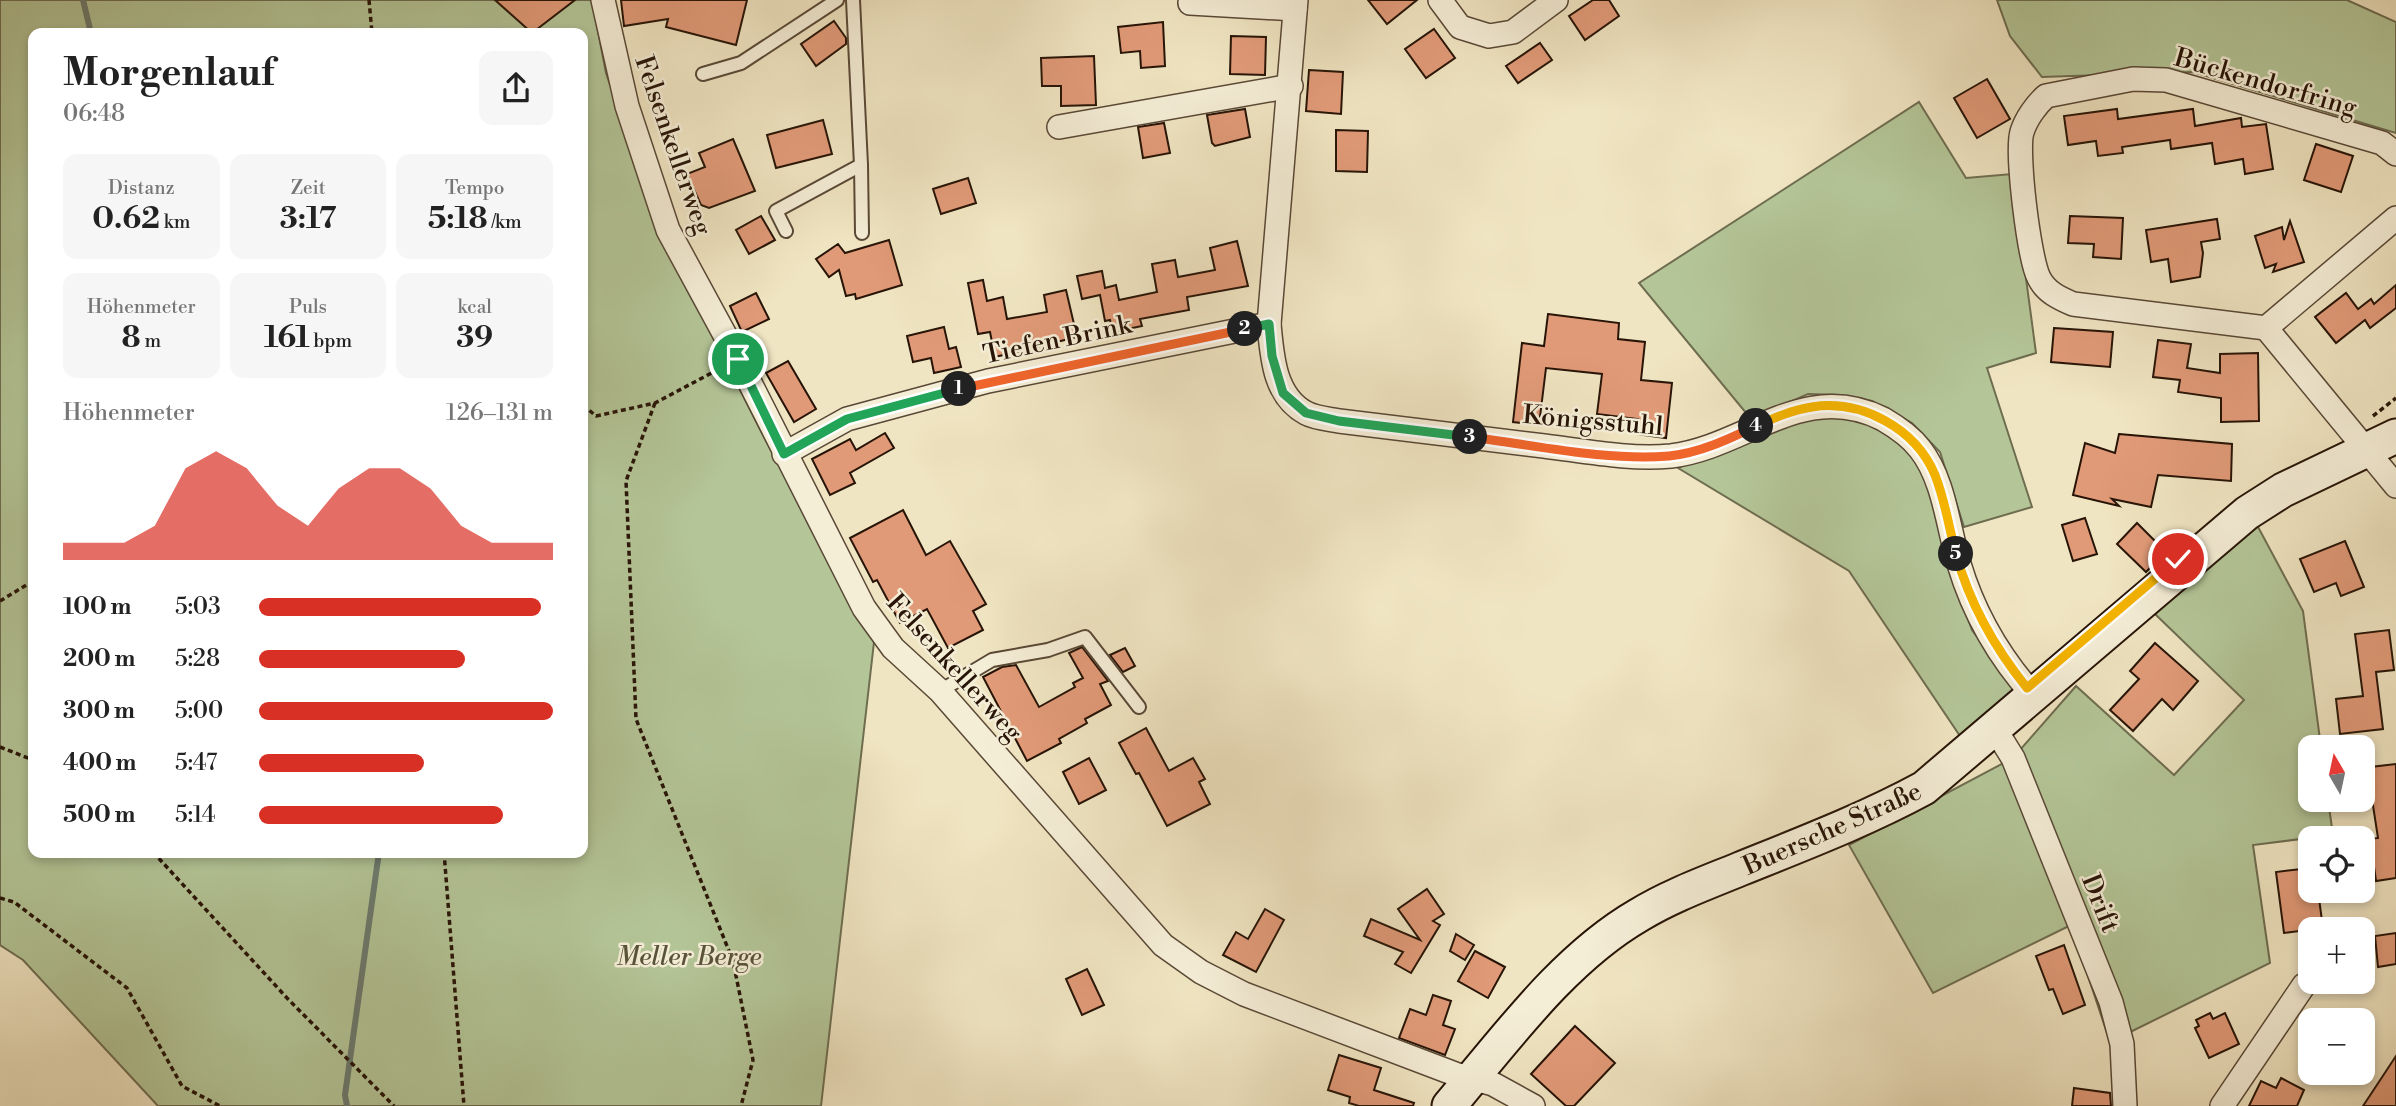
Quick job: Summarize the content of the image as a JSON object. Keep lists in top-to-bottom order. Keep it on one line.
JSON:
{"streets":{"main road":["Buersche Straße"],"street":["Bückendorfring","Felsenkellerweg","Tiefen Brink","Königsstuhl","Drift"]},"crossings":[["Felsenkellerweg","Tiefen Brink"],["Felsenkellerweg","Buersche Straße"],["Tiefen Brink","Königsstuhl"],["Königsstuhl","Buersche Straße"],["Buersche Straße","Drift"]],"parks":["Meller Berge"],"north":"top","page":{"heading":["Morgenlauf","06:48"],"stats":[["Distanz","0.62 km"],["Zeit","3:17"],["Tempo","5:18 /km"],["Höhenmeter","8 m"],["Puls","161 bpm"],["kcal","39"]],"pins":["2","1","4","3","5"],"chart":["Höhenmeter","126–131 m"],"list":[{"name":"100 m","note":"5:03"},{"name":"200 m","note":"5:28"},{"name":"300 m","note":"5:00"},{"name":"400 m","note":"5:47"},{"name":"500 m","note":"5:14"}],"map_buttons":["+","−"]}}
